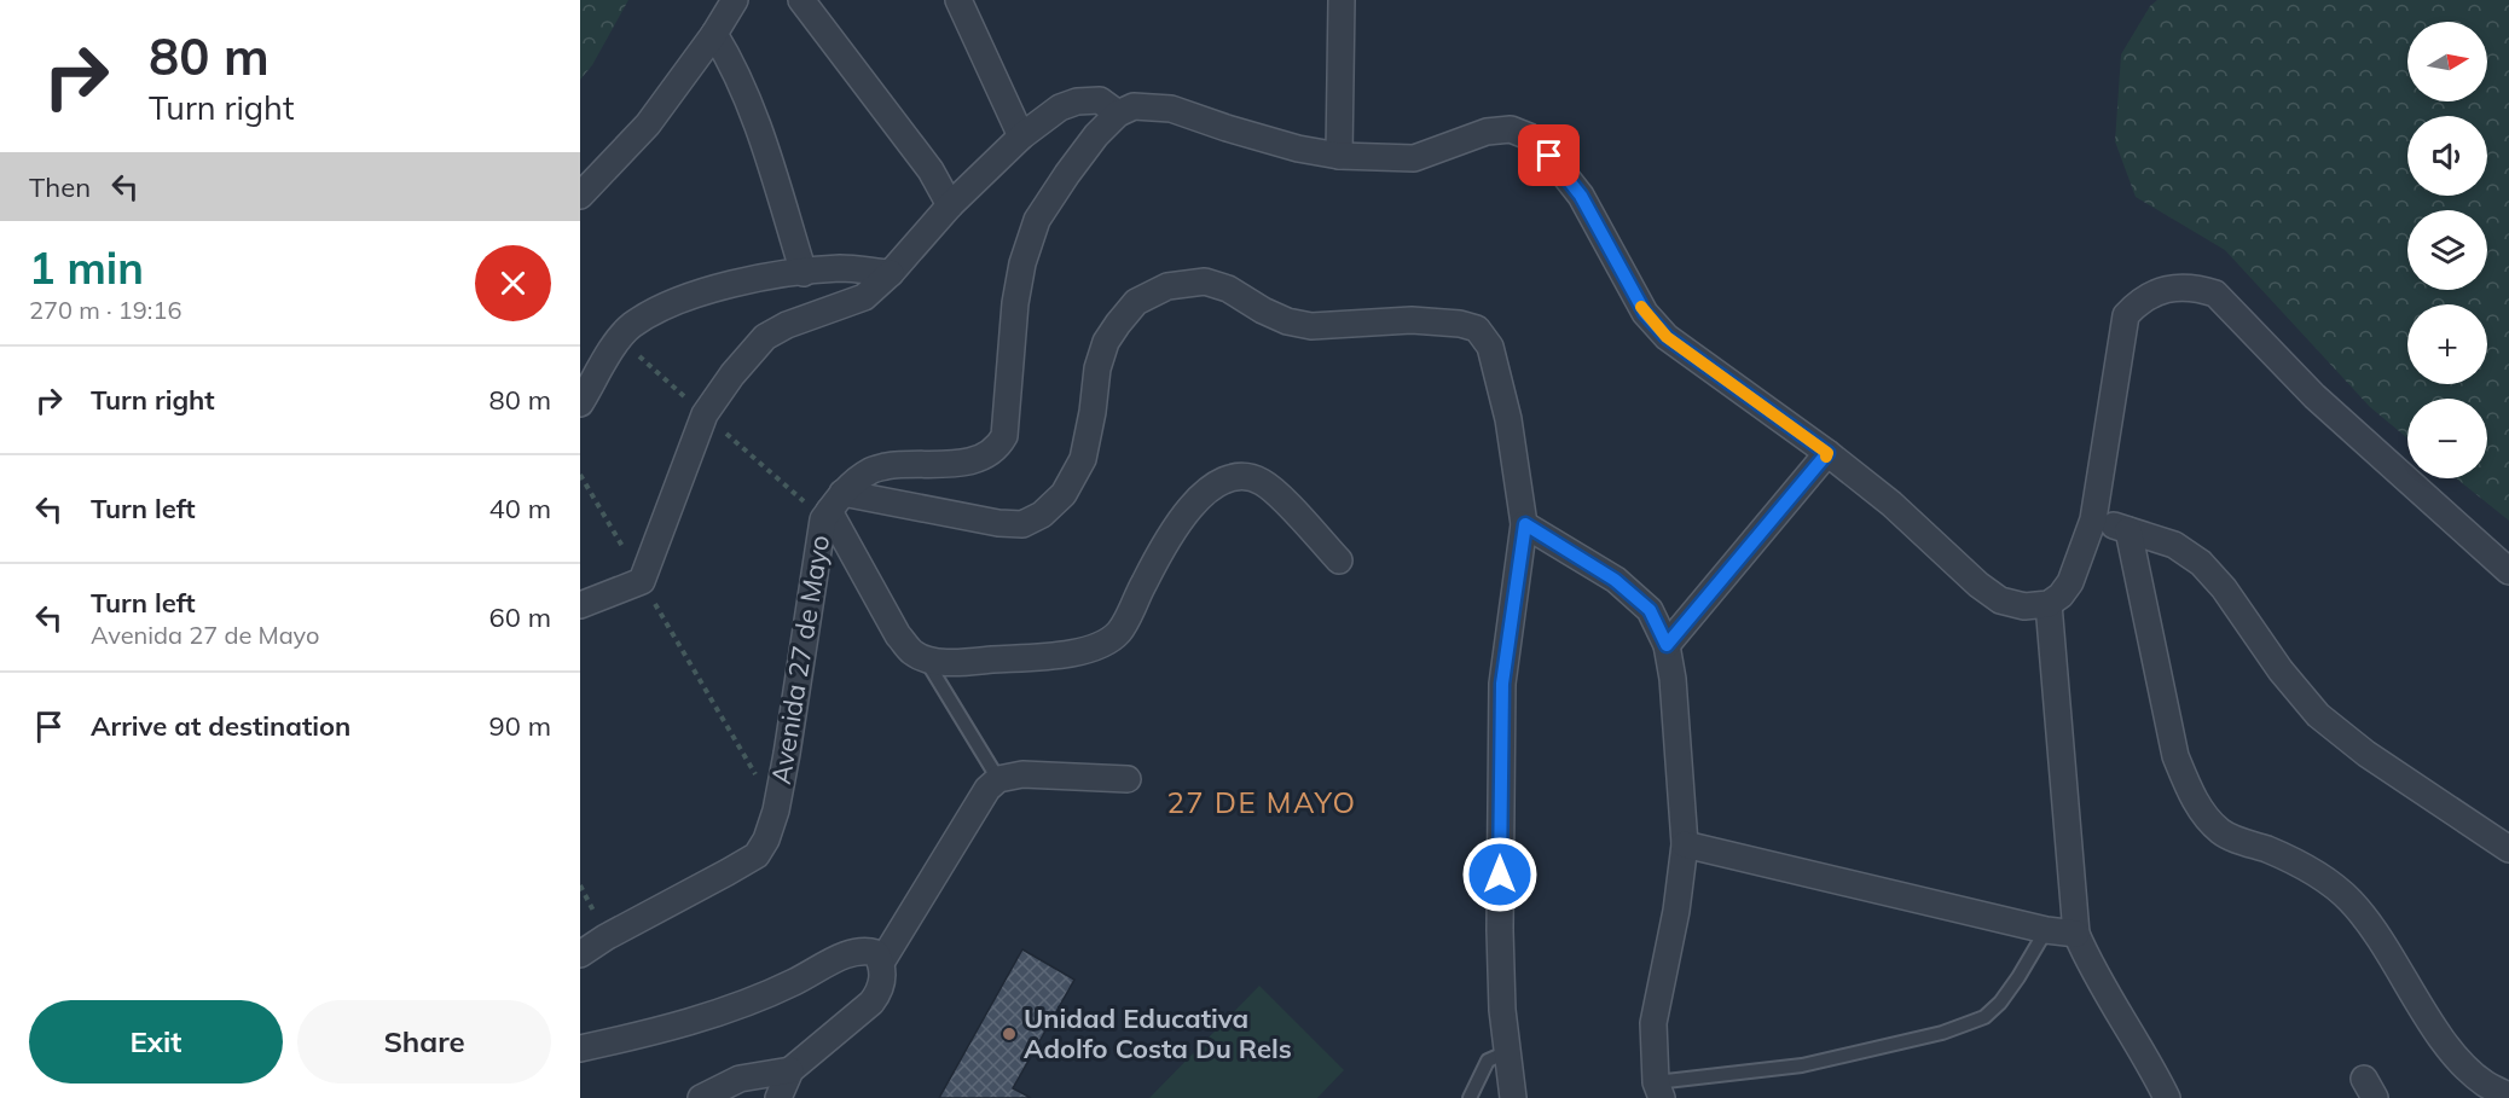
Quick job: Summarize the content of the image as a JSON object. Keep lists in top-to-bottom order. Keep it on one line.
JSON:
{"streets":{"street":["Avenida 27 de Mayo"]},"districts":["27 DE MAYO"],"places":["Unidad Educativa Adolfo Costa Du Rels"],"north":"right","page":{"turn":["80 m","Turn right"],"map_buttons":["+","−"],"then":"Then","heading":["1 min","270 m · 19:16"],"list":[{"name":"Turn right","value":"80 m"},{"name":"Turn left","value":"40 m"},{"name":"Turn left","note":"Avenida 27 de Mayo","value":"60 m"},{"name":"Arrive at destination","value":"90 m"}],"buttons":["Exit","Share"]}}
